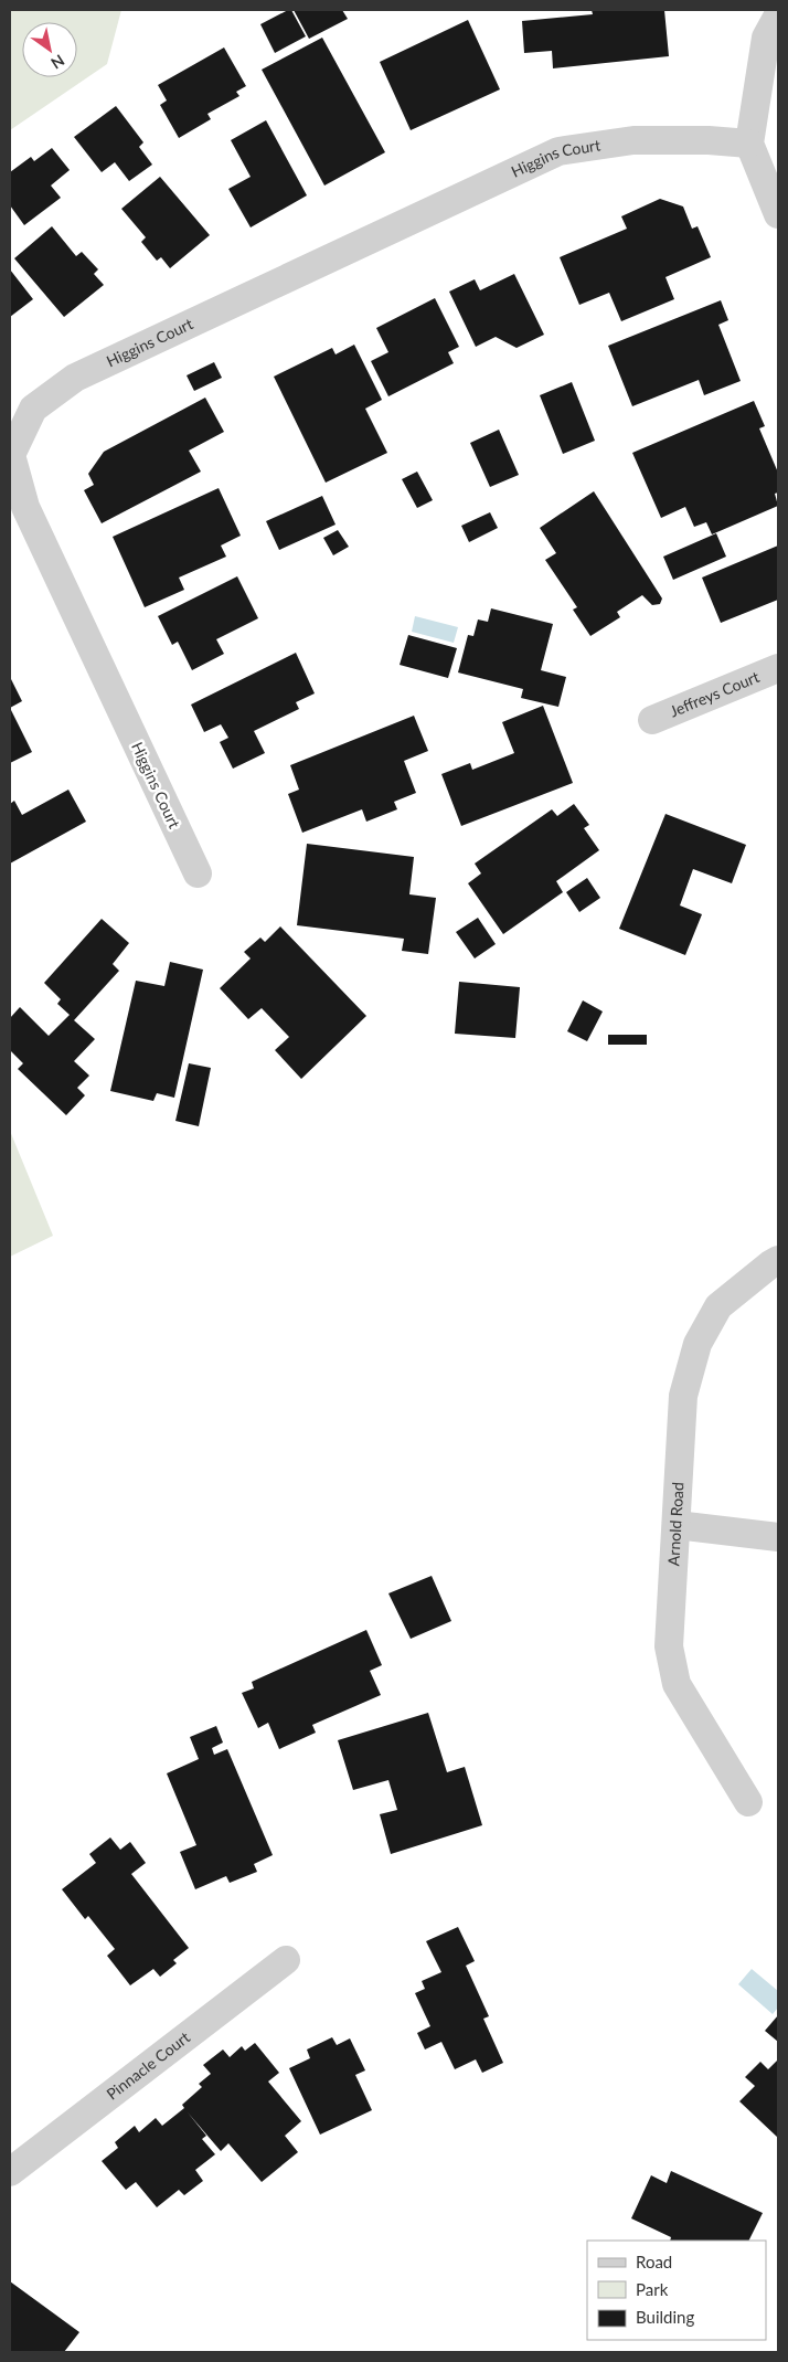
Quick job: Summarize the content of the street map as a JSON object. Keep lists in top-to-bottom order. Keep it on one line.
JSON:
{"streets":{"street":["Higgins Court","Jeffreys Court","Arnold Road","Pinnacle Court"]},"legend":["Road","Park","Building"],"north":"bottom right"}
